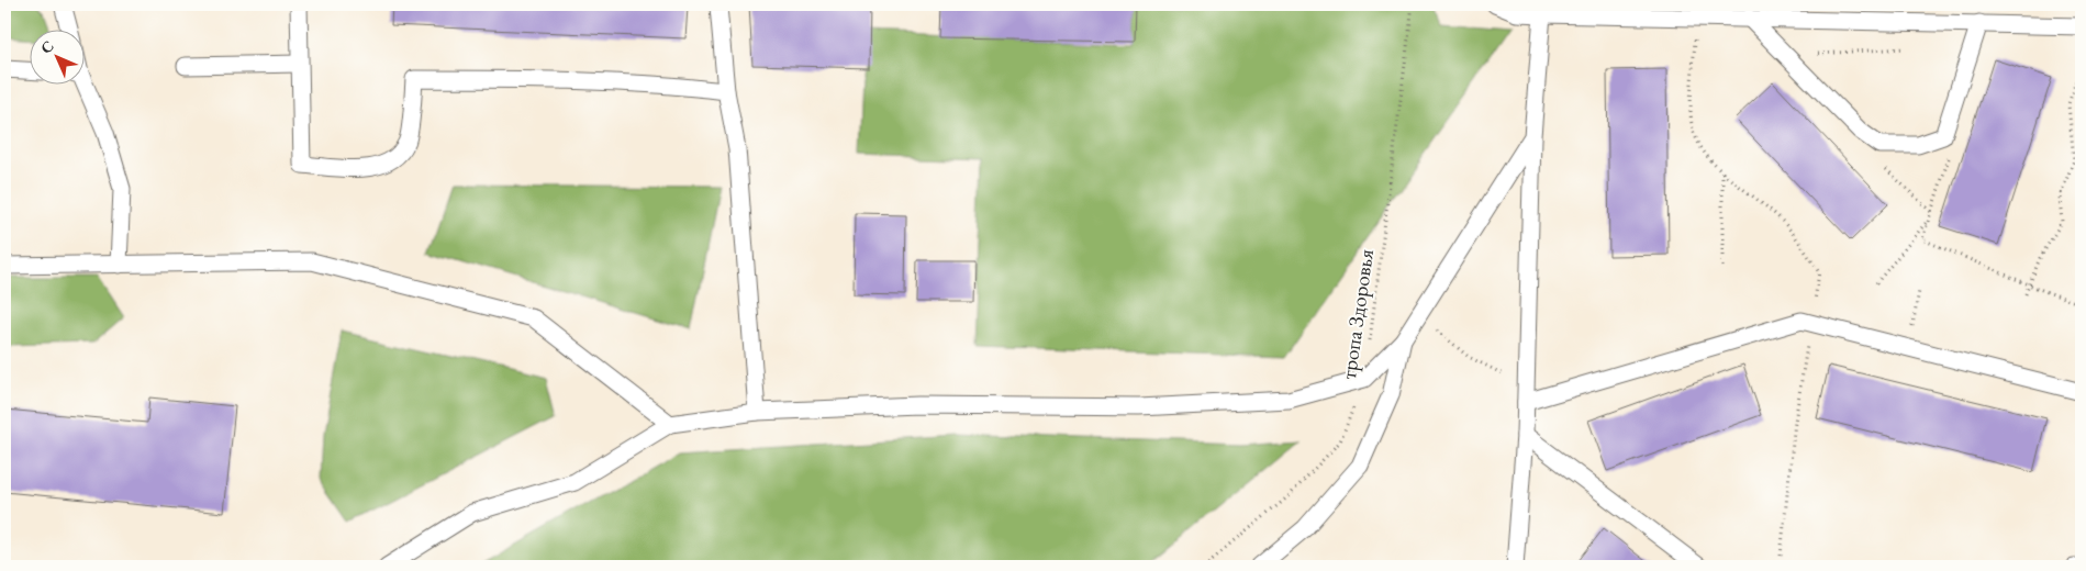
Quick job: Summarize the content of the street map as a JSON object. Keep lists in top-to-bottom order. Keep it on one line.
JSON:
{"streets":{"path":["тропа Здоровья"]},"north":"top left"}
